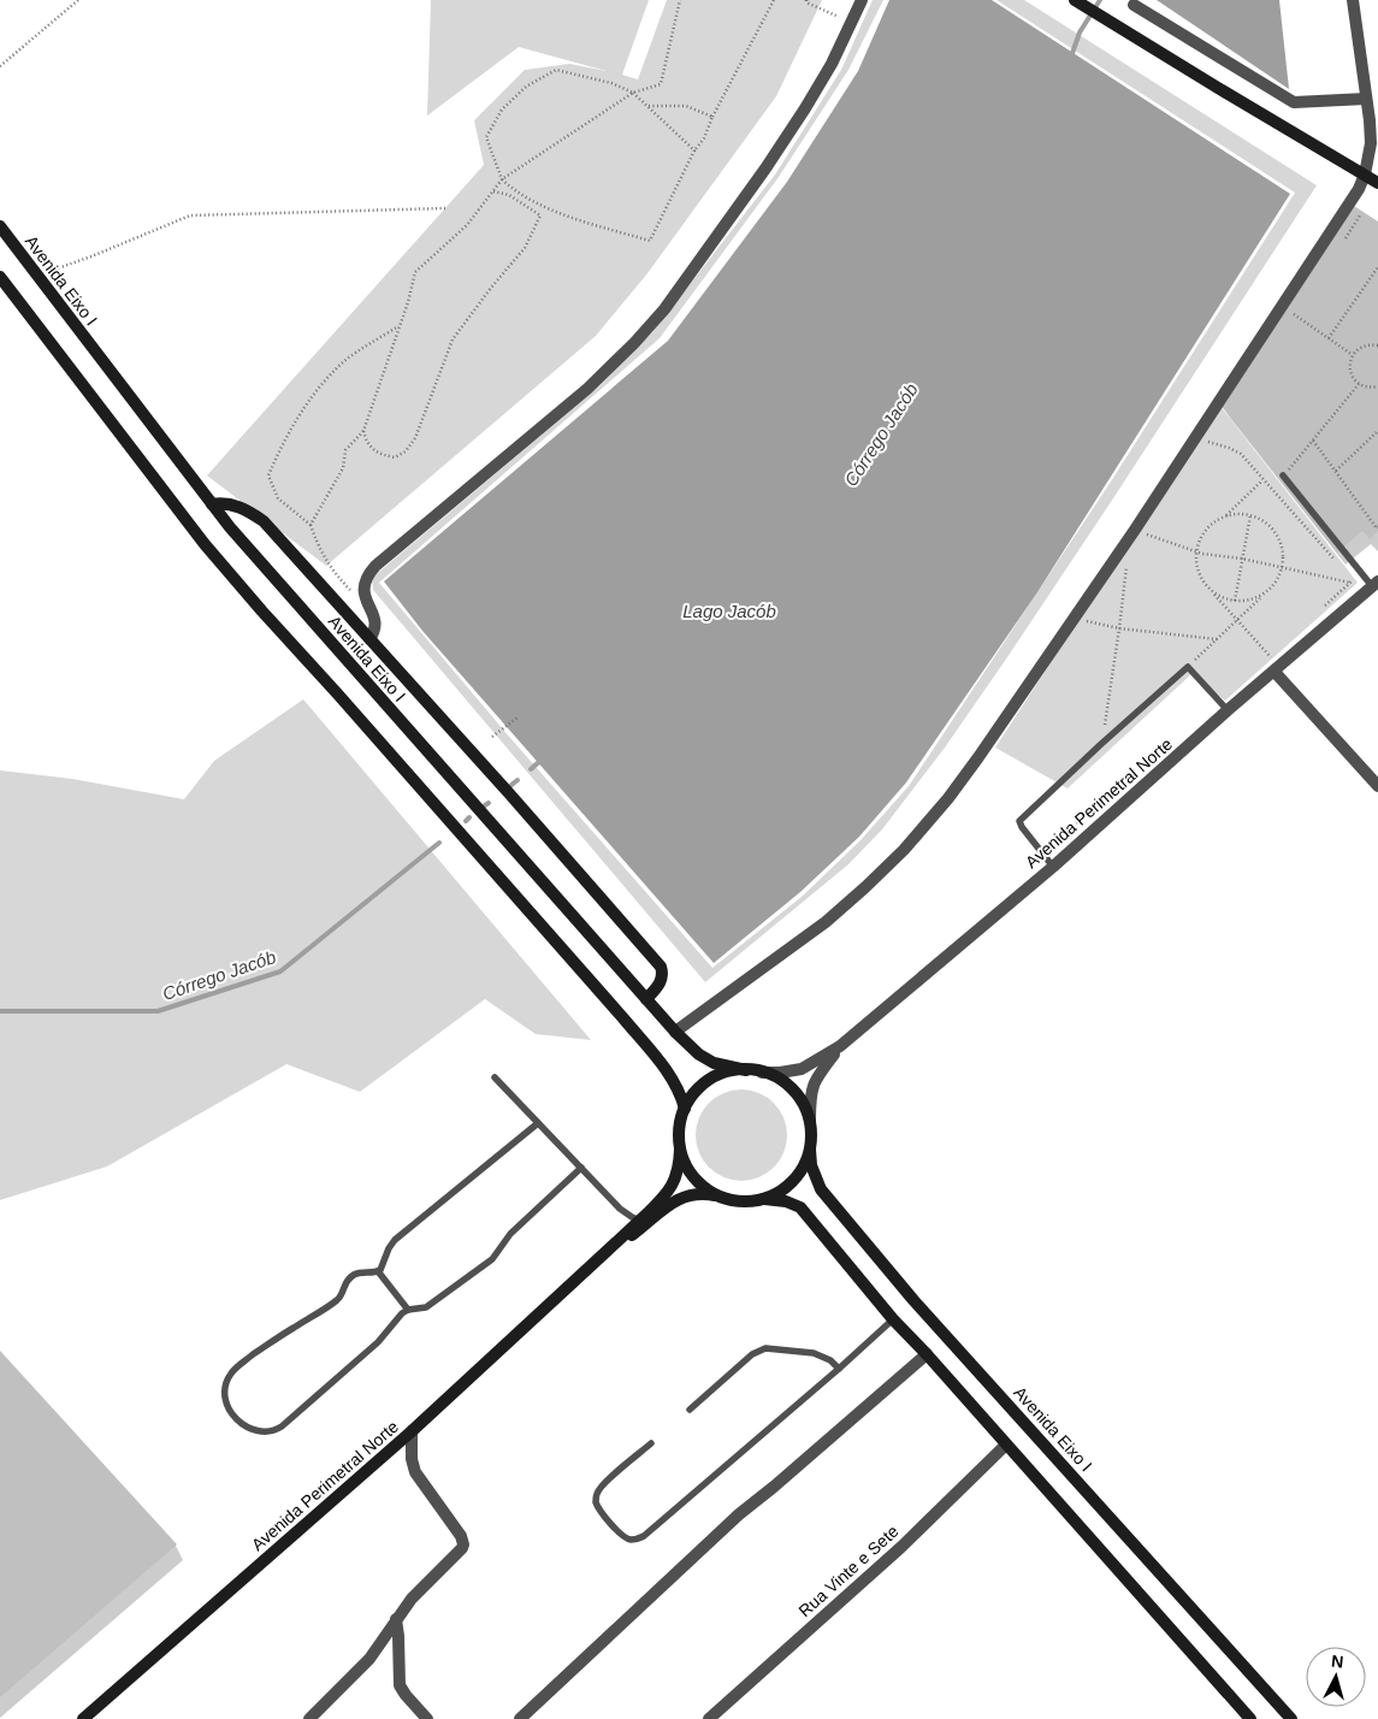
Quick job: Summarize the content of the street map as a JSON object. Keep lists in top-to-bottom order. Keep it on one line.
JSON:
{"streets":{"main road":["Avenida Eixo I","Avenida Perimetral Norte"],"street":["Rua Vinte e Sete"]},"crossings":[["Avenida Eixo I","Avenida Perimetral Norte"]],"water":["Córrego Jacób","Lago Jacób"],"north":"top"}
